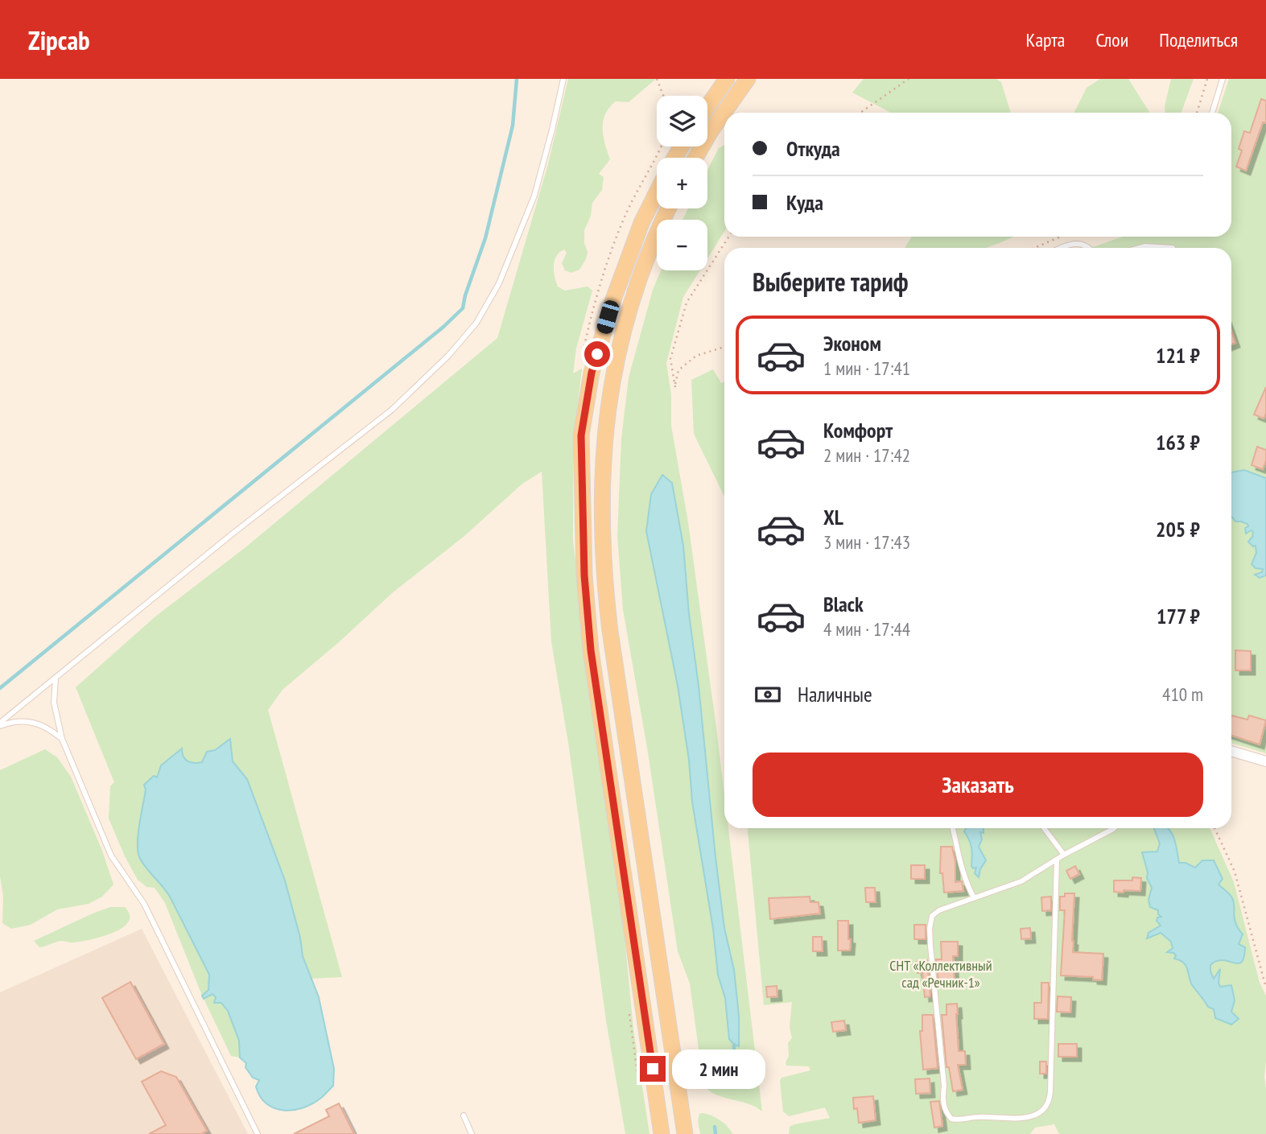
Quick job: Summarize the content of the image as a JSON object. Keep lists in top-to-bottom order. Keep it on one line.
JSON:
{"parks":["СНТ «Коллективный сад «Речник-1»"],"page":{"header":"Zipcab","nav":["Карта","Слои","Поделиться"],"map_buttons":["+","−"],"banner":["Откуда","Куда"],"heading":"Выберите тариф","list":[{"name":"Эконом","note":"1 мин · 17:41","value":"121 ₽"},{"name":"Комфорт","note":"2 мин · 17:42","value":"163 ₽"},{"name":"XL","note":"3 мин · 17:43","value":"205 ₽"},{"name":"Black","note":"4 мин · 17:44","value":"177 ₽"}],"pay":["Наличные","410 m"],"buttons":"Заказать","bubble":"2 мин"}}
